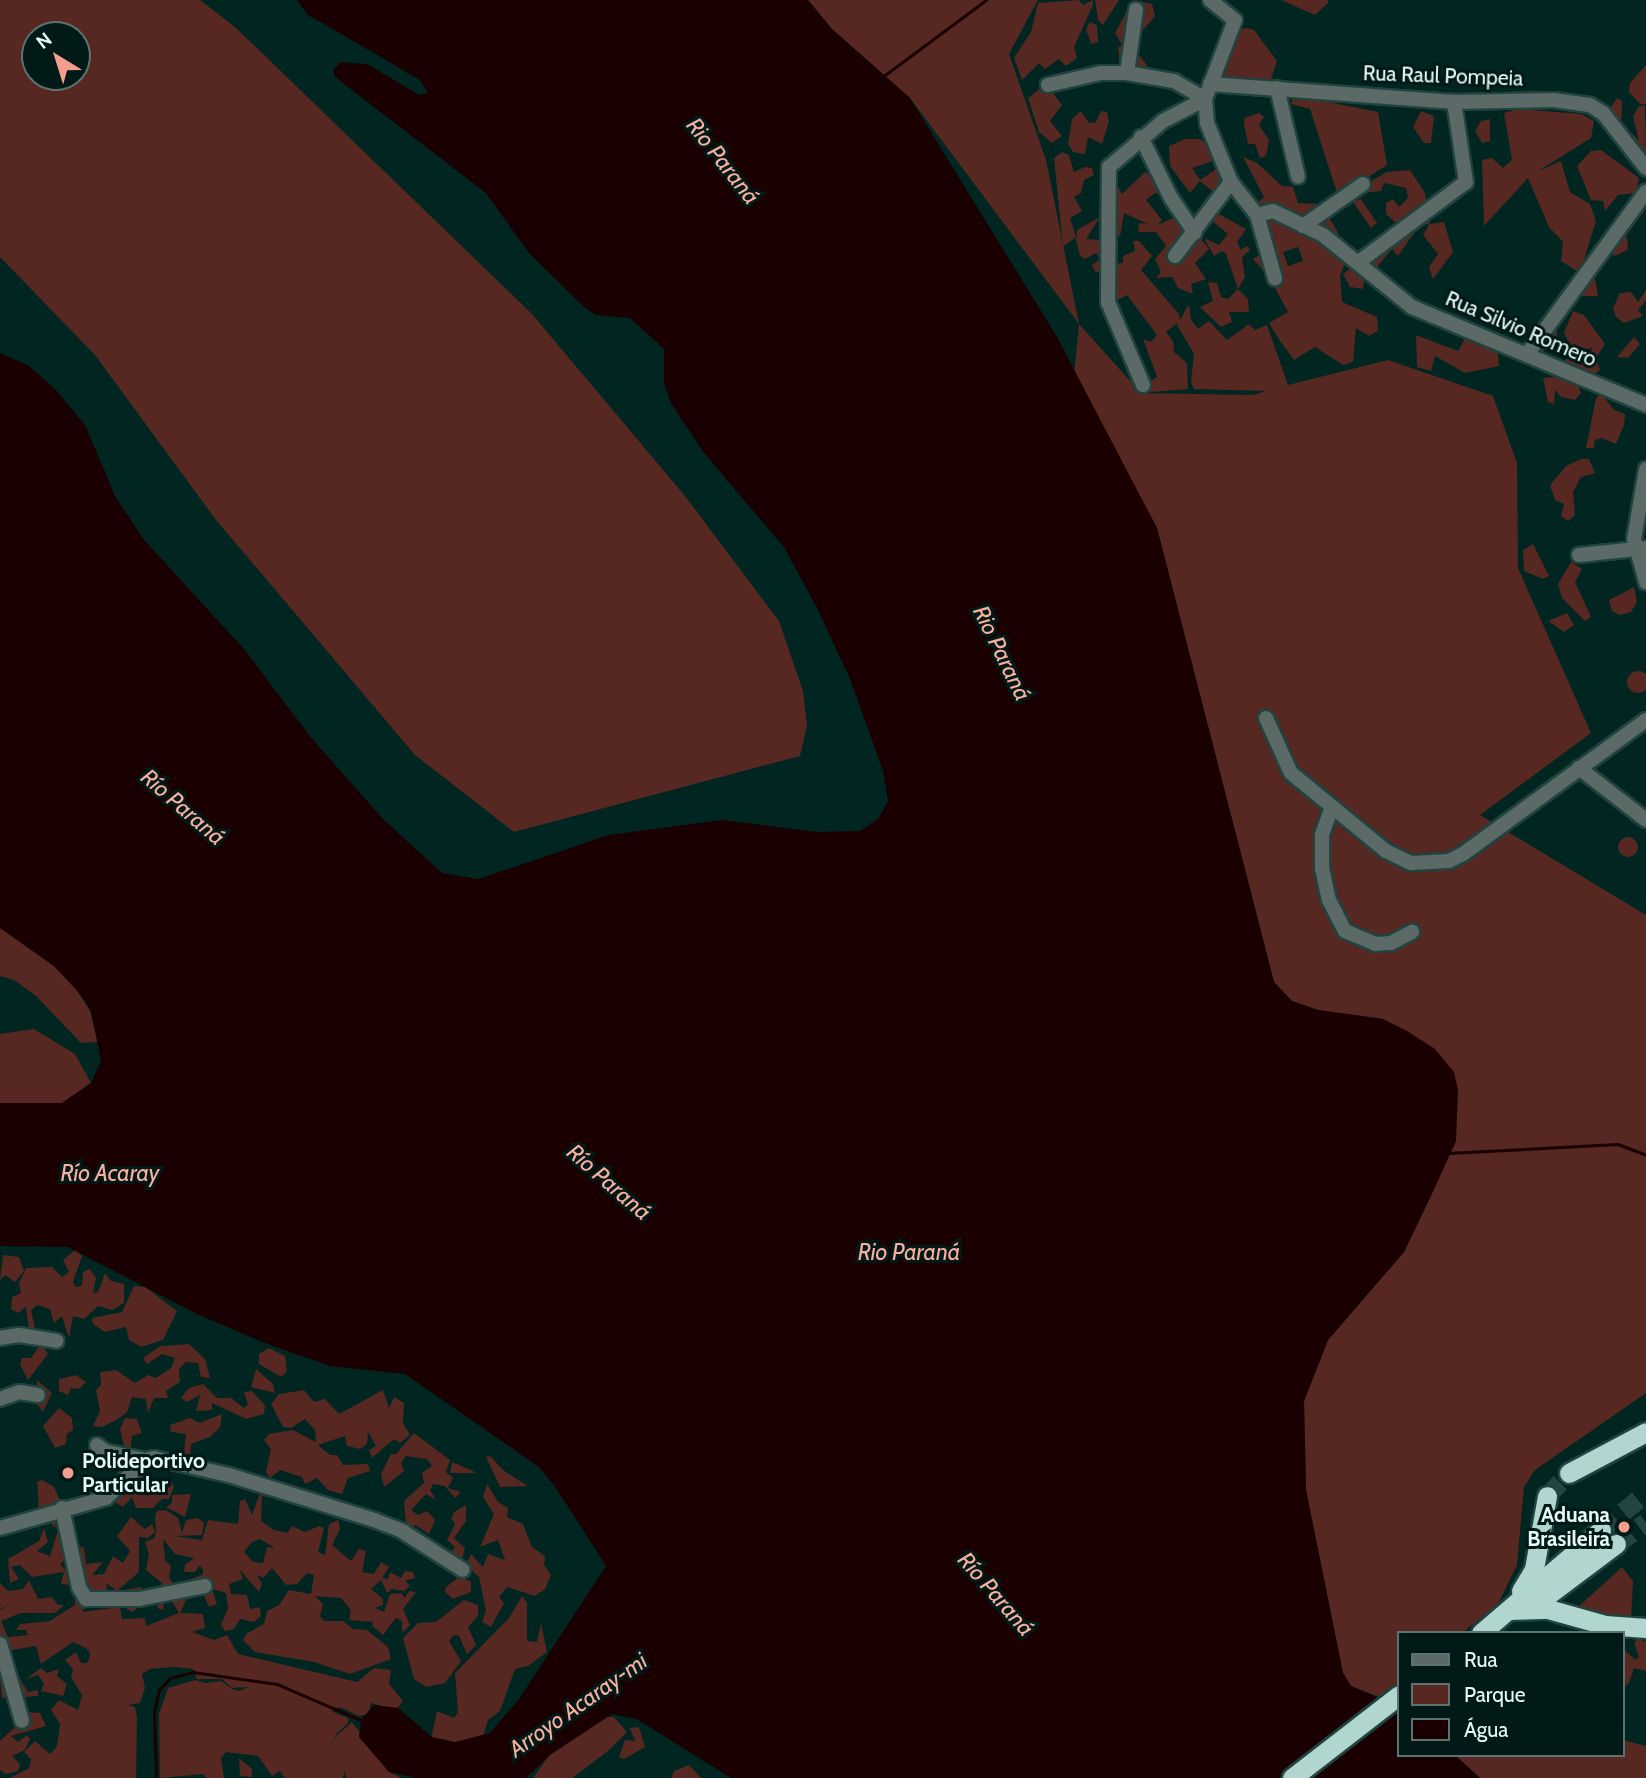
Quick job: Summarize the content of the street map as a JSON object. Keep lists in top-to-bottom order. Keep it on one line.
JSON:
{"streets":{"street":["Rua Raul Pompeia","Rua Silvio Romero"]},"water":["Rio Paraná","Río Paraná","Río Acaray","Arroyo Acaray-mi"],"places":["Polideportivo Particular","Aduana Brasileira"],"legend":["Rua","Parque","Água"],"north":"top left"}
